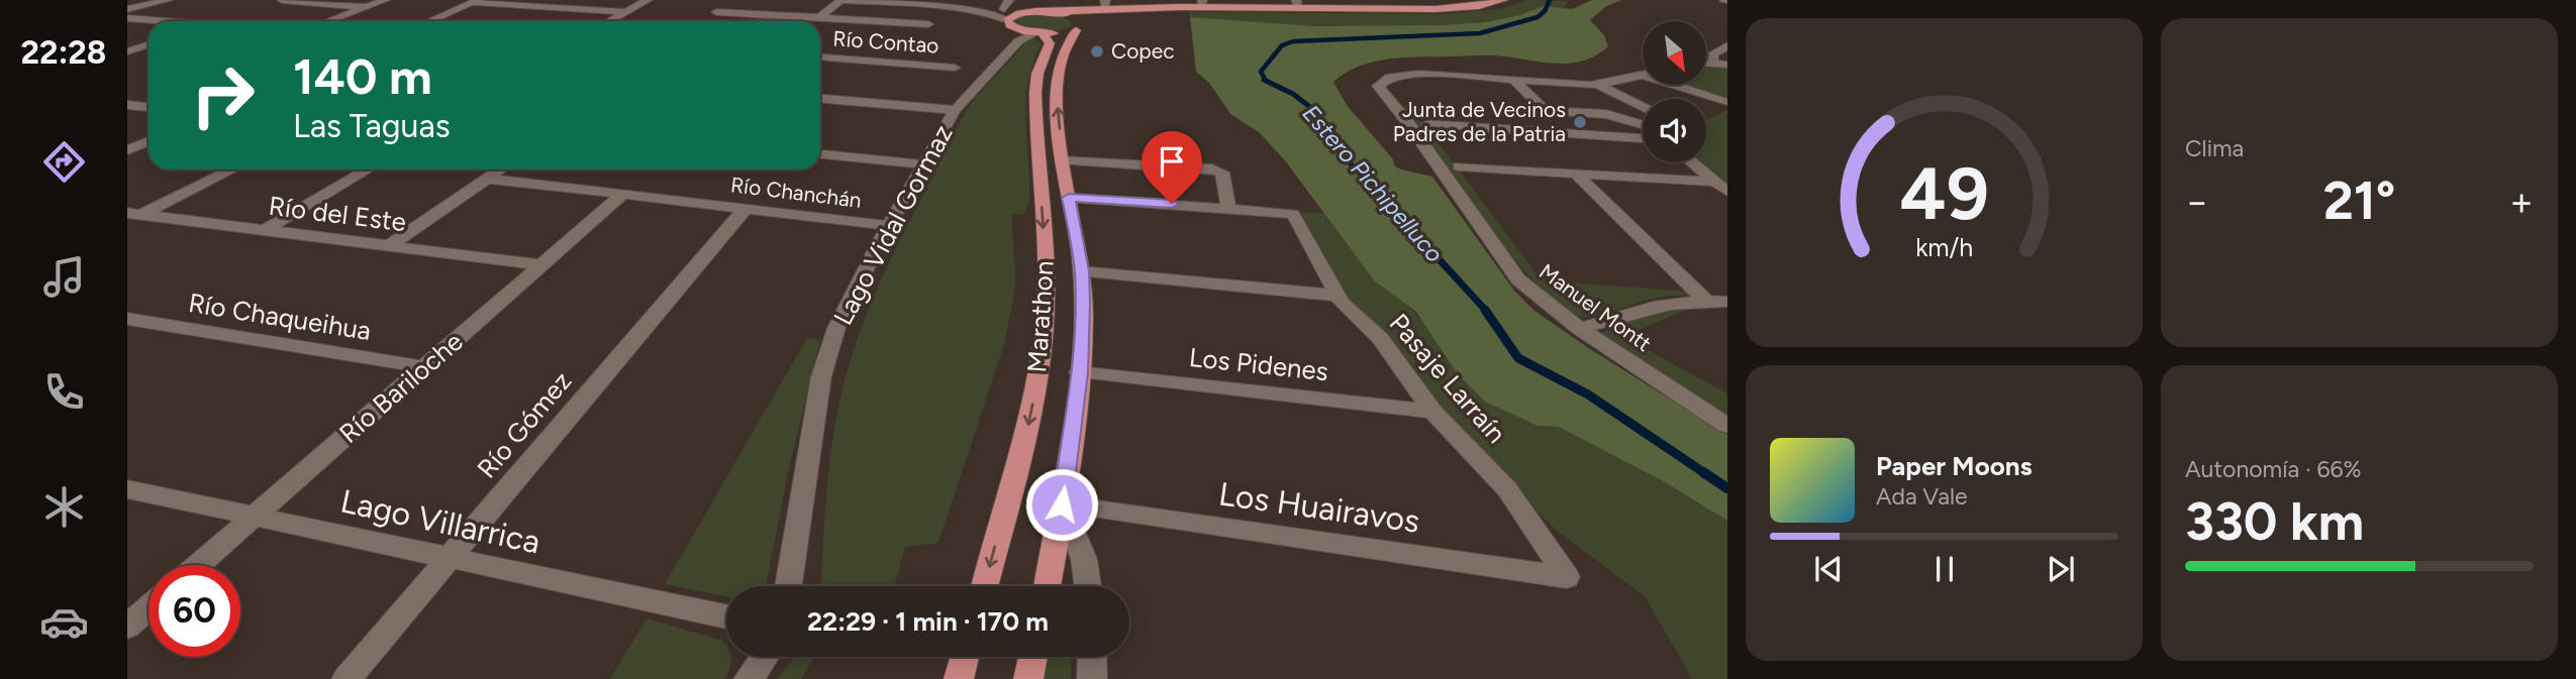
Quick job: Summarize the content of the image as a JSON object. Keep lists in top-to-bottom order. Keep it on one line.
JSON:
{"streets":{"main road":["Marathon"],"street":["Río Contao","Río Chanchán","Río del Este","Lago Vidal Gormaz","Manuel Montt","Río Chaqueihua","Los Pidenes","Pasaje Larraín","Río Bariloche","Río Gómez","Los Huairavos","Lago Villarrica"]},"crossings":[["Río Chanchán","Lago Vidal Gormaz"],["Río Chanchán","Río Bariloche"],["Río Chanchán","Río Gómez"],["Río del Este","Río Bariloche"],["Lago Vidal Gormaz","Marathon"],["Río Chaqueihua","Río Bariloche"],["Marathon","Los Pidenes"],["Marathon","Los Huairavos"],["Los Pidenes","Pasaje Larraín"],["Pasaje Larraín","Los Huairavos"],["Río Bariloche","Lago Villarrica"],["Río Gómez","Lago Villarrica"]],"water":["Estero Pichipelluco"],"places":["Copec","Junta de Vecinos Padres de la Patria"],"north":"bottom right","page":{"tabs":"22:28","tile":["Clima",["Autonomía · 66%","330 km"]],"turn":["140 m","Las Taguas"],"heat":["−","21°","+"],"song":["Paper Moons","Ada Vale"],"limit":"60","trip":"22:29 · 1 min · 170 m","gauge":["49","km/h"]}}
